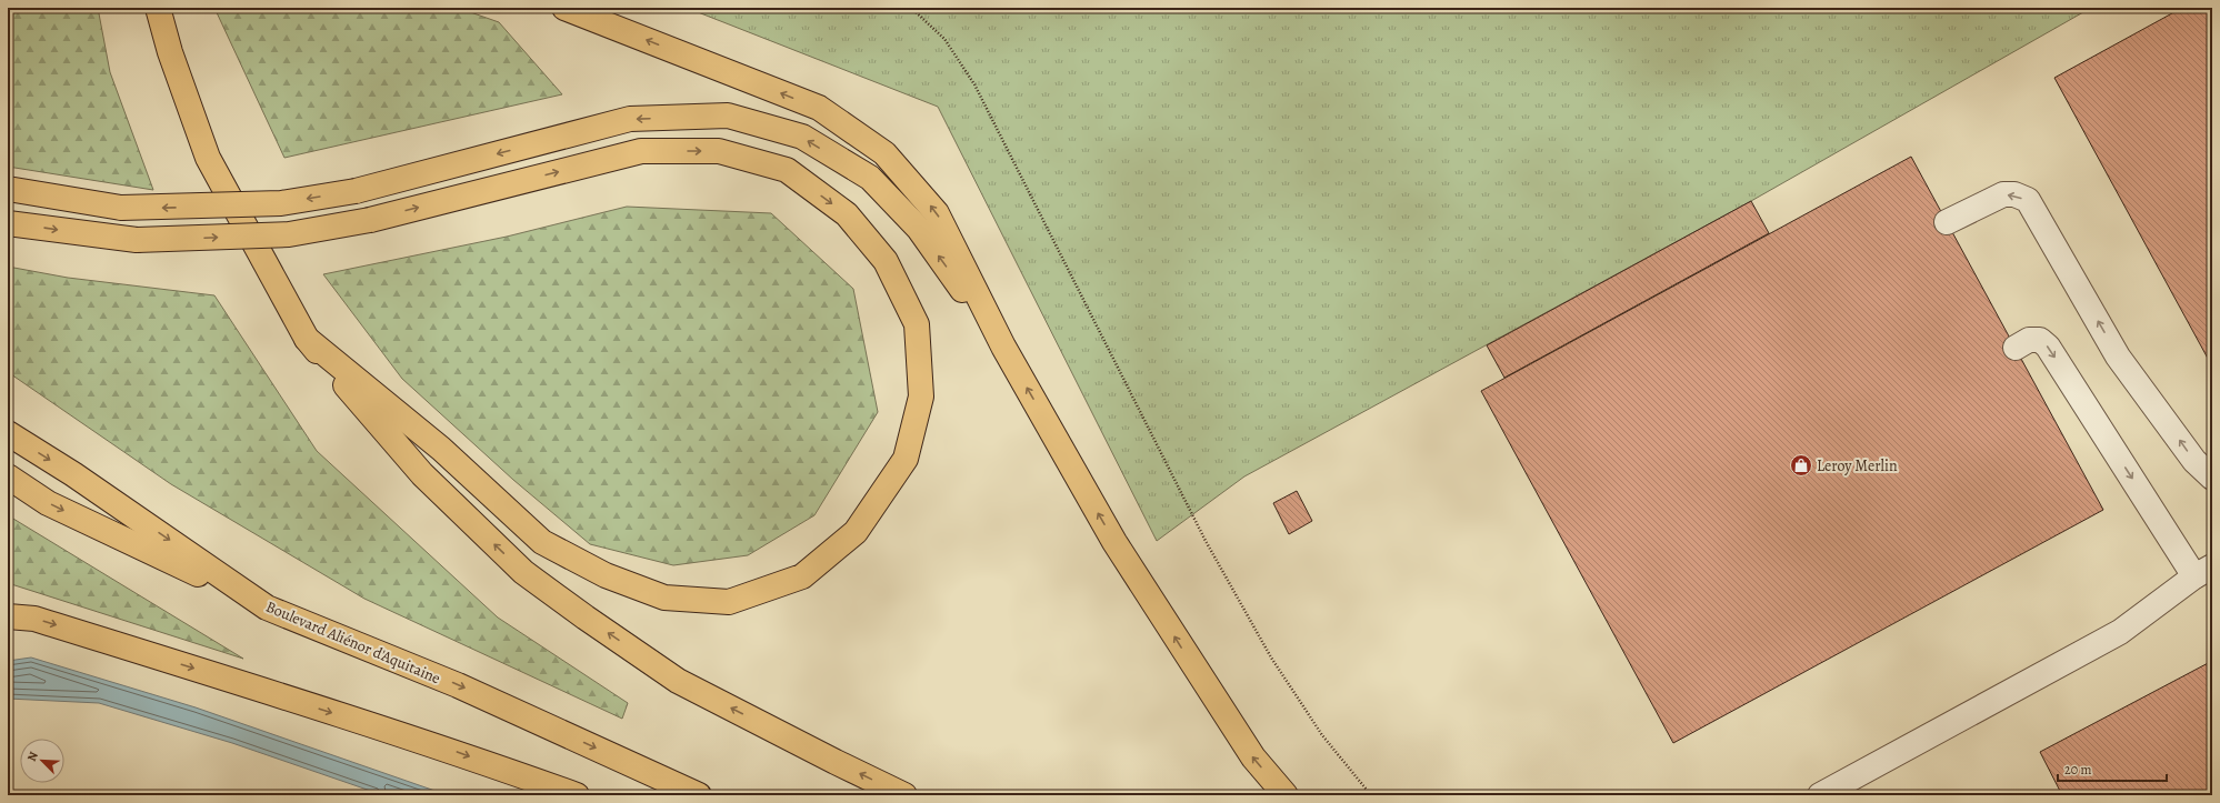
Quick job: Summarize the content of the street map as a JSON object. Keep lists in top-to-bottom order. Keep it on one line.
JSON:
{"streets":{"highway":["Boulevard Aliénor d'Aquitaine"]},"places":{"shop":["Leroy Merlin"]},"scale_bar":"20 m","north":"top left"}
